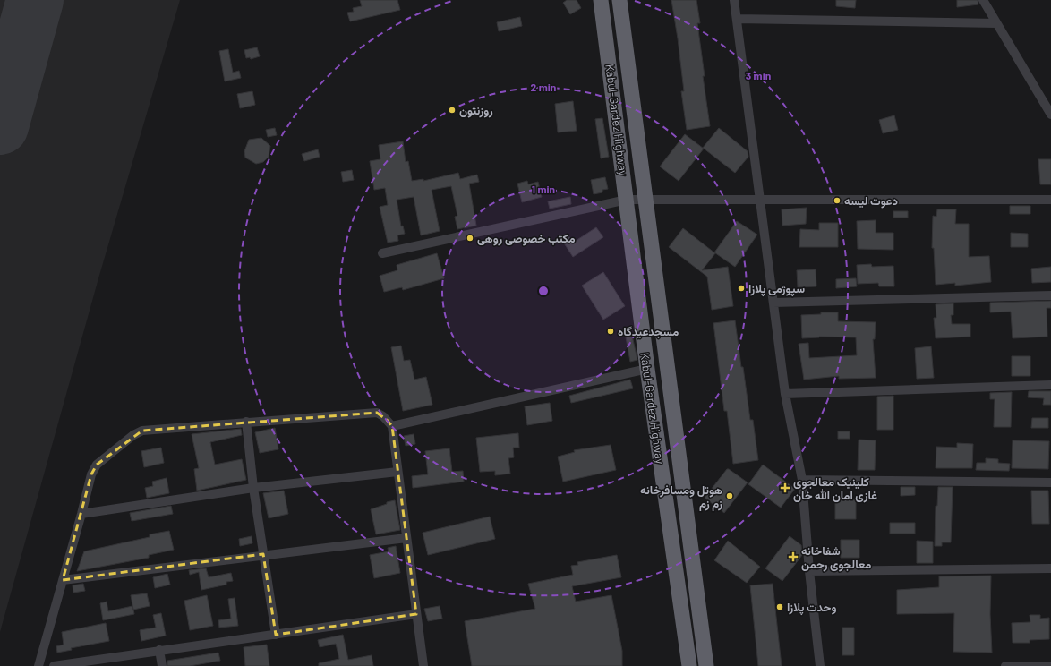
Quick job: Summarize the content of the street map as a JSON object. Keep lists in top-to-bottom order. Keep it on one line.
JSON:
{"streets":{"highway":["Kabul-Gardez Highway"]},"places":{"other":["روزنتون","دعوت لیسه","مکتب خصوصی روهی","سپوژمی پلازا","مسجدعیدگاه","هوتل ومسافرخانه زم زم","وحدت پلازا"],"health":["کلینیک معالجوی غازی امان الله خان","شفاخانه معالجوی رحمن"]},"rings":["3 min","2 min","1 min"]}
